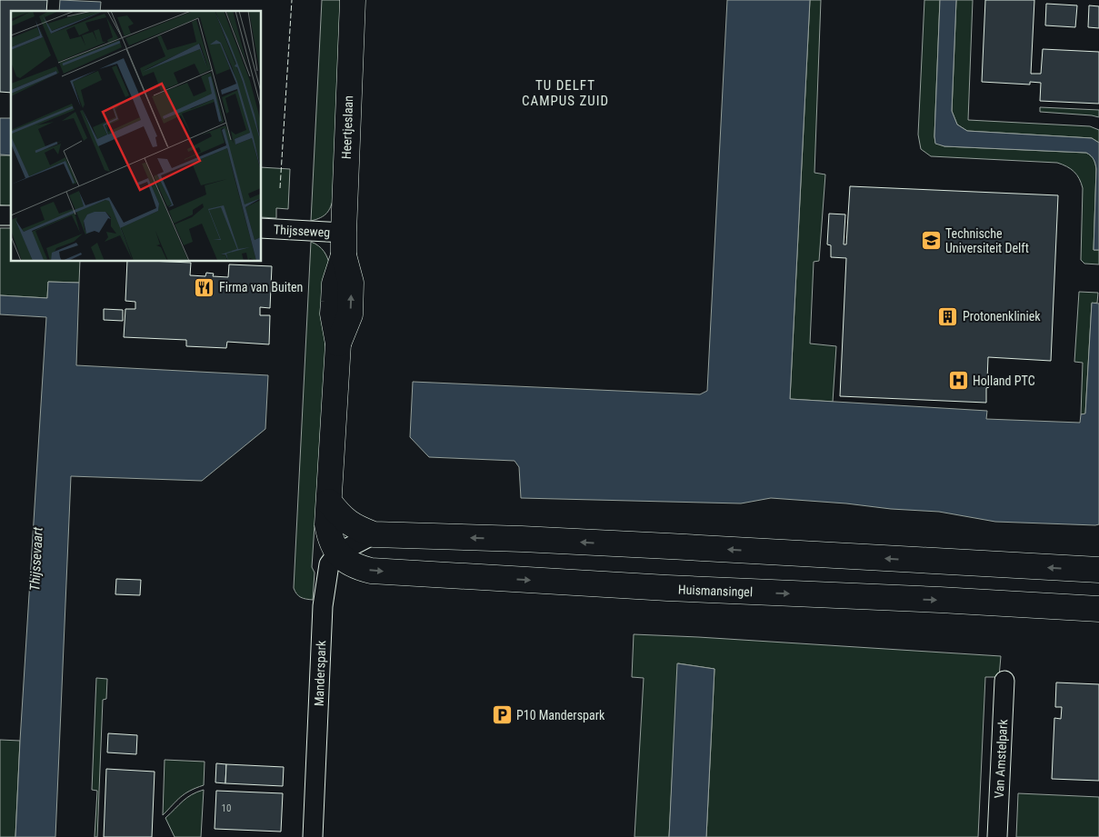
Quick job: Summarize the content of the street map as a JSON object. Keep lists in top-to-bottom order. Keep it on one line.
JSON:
{"streets":{"street":["Heertjeslaan","Thijsseweg","Huismansingel","Manderspark","Van Amstelpark"]},"crossings":[["Heertjeslaan","Thijsseweg"],["Heertjeslaan","Huismansingel"],["Heertjeslaan","Manderspark"],["Huismansingel","Manderspark"]],"districts":["TU DELFT CAMPUS ZUID"],"water":["Thijssevaart"],"places":{"school or university":["Technische Universiteit Delft"],"restaurant":["Firma van Buiten"],"building":["Protonenkliniek"],"hospital":["Holland PTC"],"parking":["P10 Manderspark"]},"house_numbers":["10"]}
